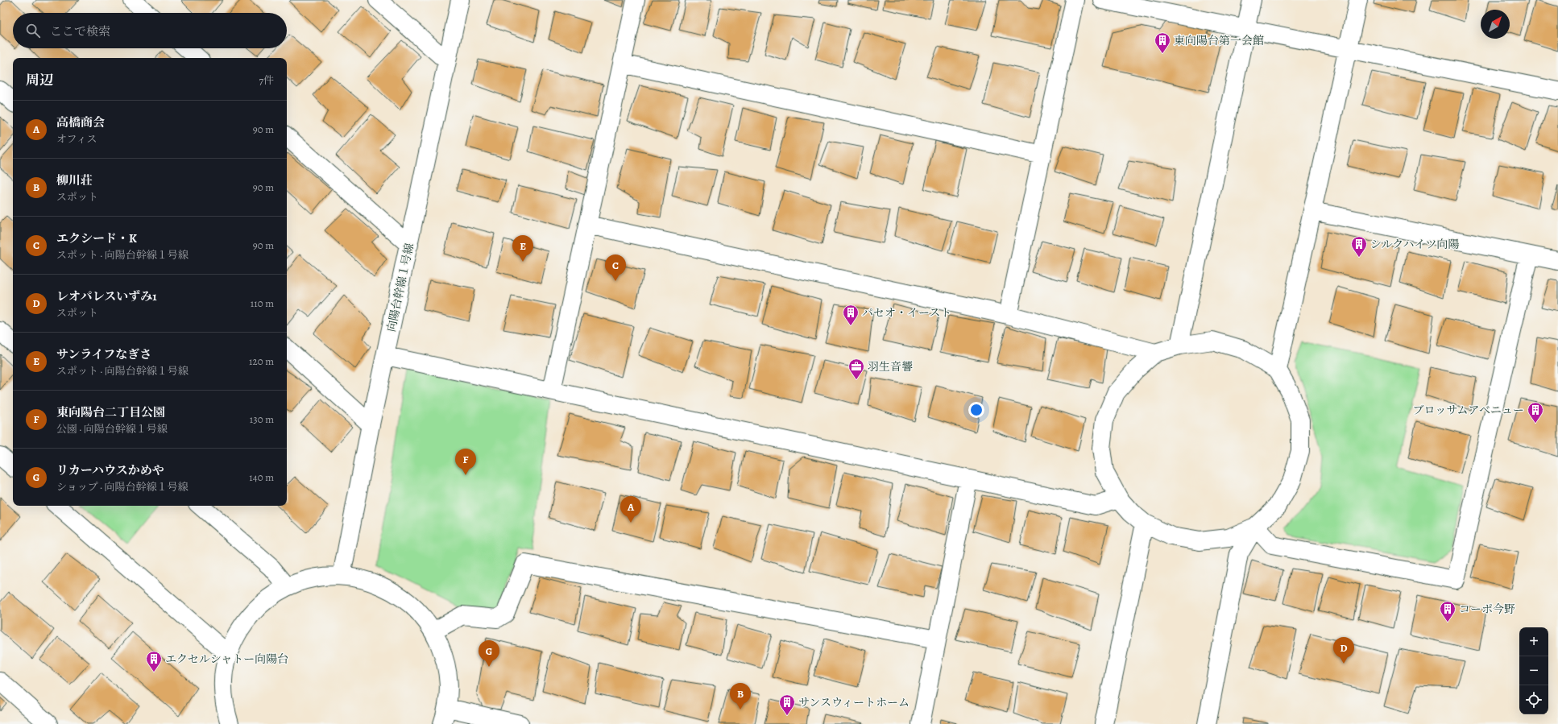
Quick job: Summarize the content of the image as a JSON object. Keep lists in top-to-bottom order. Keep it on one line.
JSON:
{"streets":{"street":["向陽台幹線１号線"]},"places":{"building":["東向陽台第一会館","シルクハイツ向陽","パセオ・イースト","ブロッサムアベニュー","コーポ今野","エクセルシャトー向陽台","サンスウィートホーム"],"office":["羽生音響"]},"north":"top right","page":{"search":"ここで検索","heading":["周辺","7件"],"list":[{"mark":"A","name":"高橋商会","note":"オフィス","value":"90 m"},{"mark":"B","name":"柳川荘","note":"スポット","value":"90 m"},{"mark":"C","name":"エクシード・K","note":"スポット · 向陽台幹線１号線","value":"90 m"},{"mark":"D","name":"レオパレスいずみ1","note":"スポット","value":"110 m"},{"mark":"E","name":"サンライフなぎさ","note":"スポット · 向陽台幹線１号線","value":"120 m"},{"mark":"F","name":"東向陽台二丁目公園","note":"公園 · 向陽台幹線１号線","value":"130 m"},{"mark":"G","name":"リカーハウスかめや","note":"ショップ · 向陽台幹線１号線","value":"140 m"}],"pins":["E","C","F","A","D","G","B"],"map_buttons":["+","−"]}}
